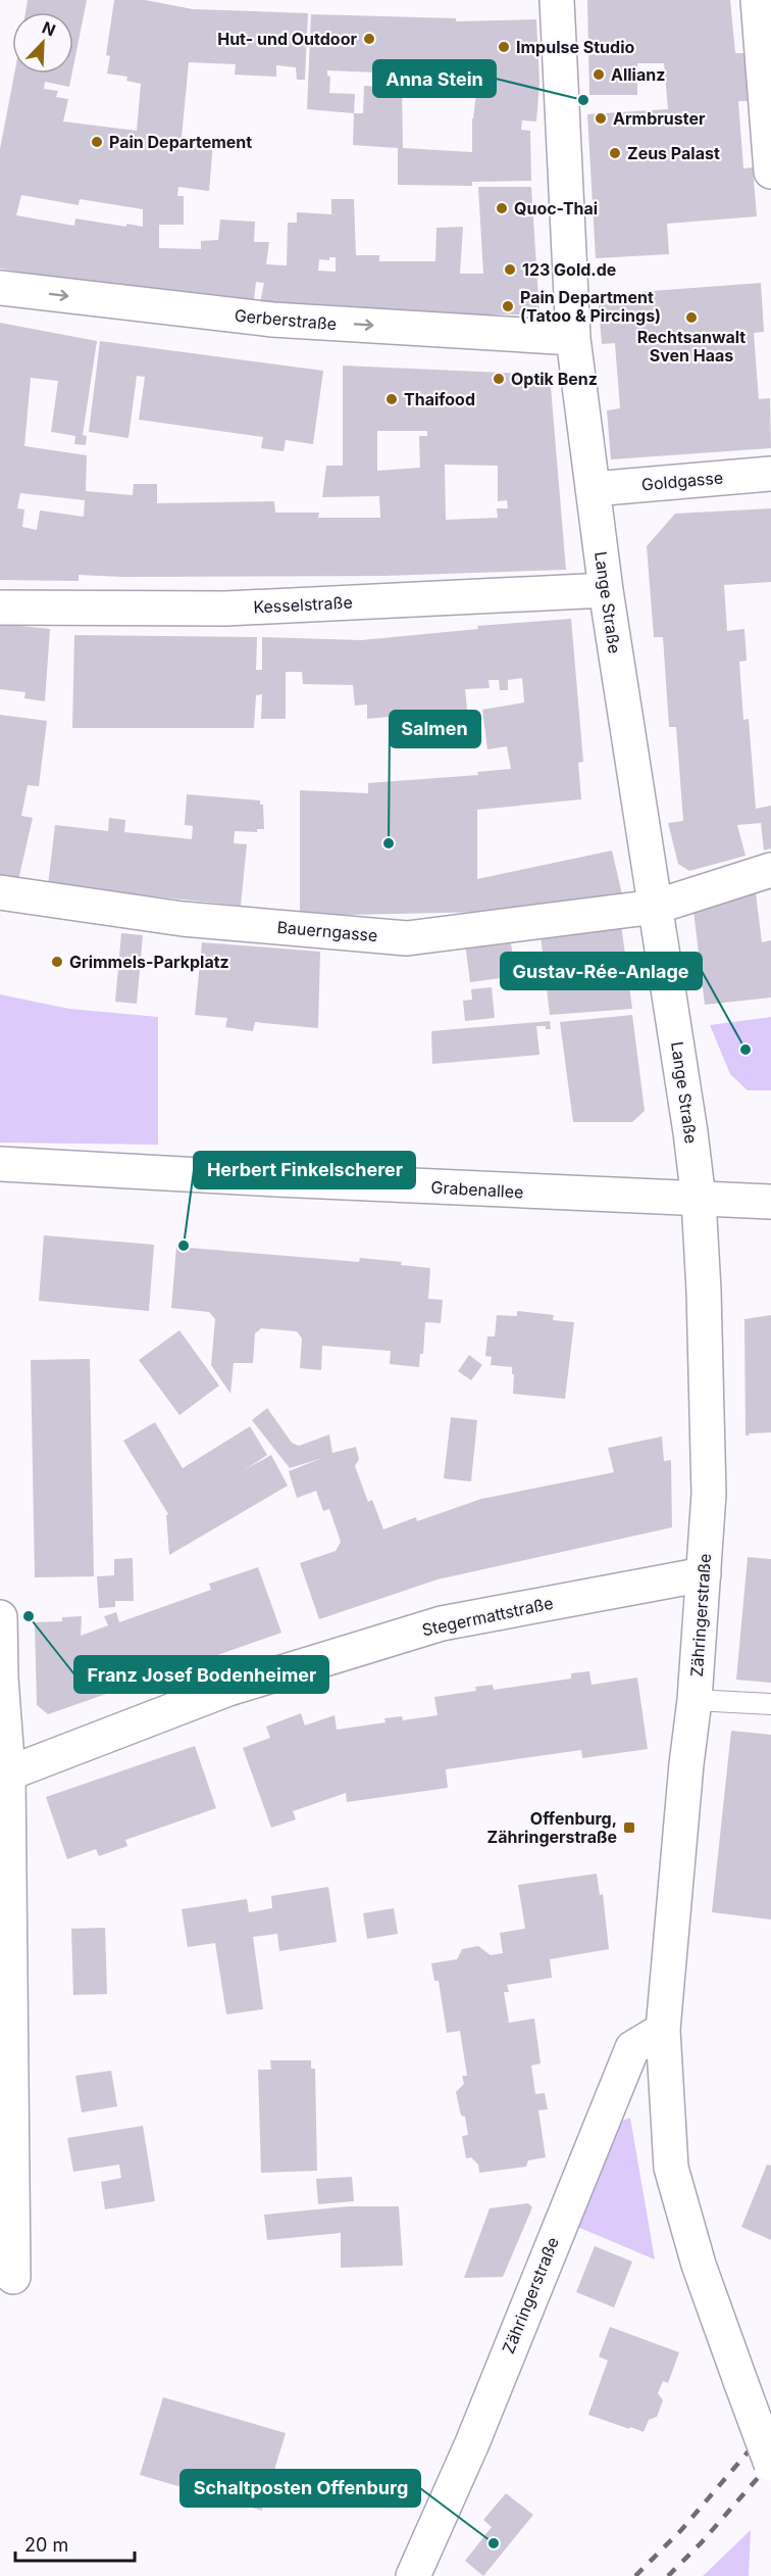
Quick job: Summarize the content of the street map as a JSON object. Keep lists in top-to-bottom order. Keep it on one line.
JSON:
{"streets":{"street":["Gerberstraße","Goldgasse","Lange Straße","Kesselstraße","Bauerngasse","Grabenallee","Zähringerstraße","Stegermattstraße"]},"crossings":[["Gerberstraße","Lange Straße"],["Goldgasse","Lange Straße"],["Lange Straße","Kesselstraße"],["Lange Straße","Bauerngasse"],["Lange Straße","Grabenallee"],["Lange Straße","Zähringerstraße"],["Grabenallee","Zähringerstraße"],["Zähringerstraße","Stegermattstraße"]],"one_way":["Gerberstraße"],"places":{"other":["Hut- und Outdoor","Impulse Studio","Allianz","Anna Stein","Armbruster","Pain Departement","Zeus Palast","Quoc-Thai","123 Gold.de","Pain Department (Tatoo & Pircings)","Rechtsanwalt Sven Haas","Optik Benz","Thaifood","Salmen","Grimmels-Parkplatz","Gustav-Rée-Anlage","Herbert Finkelscherer","Franz Josef Bodenheimer","Schaltposten Offenburg"],"transit":["Offenburg, Zähringerstraße"]},"scale_bar":"20 m","north":"top right"}
